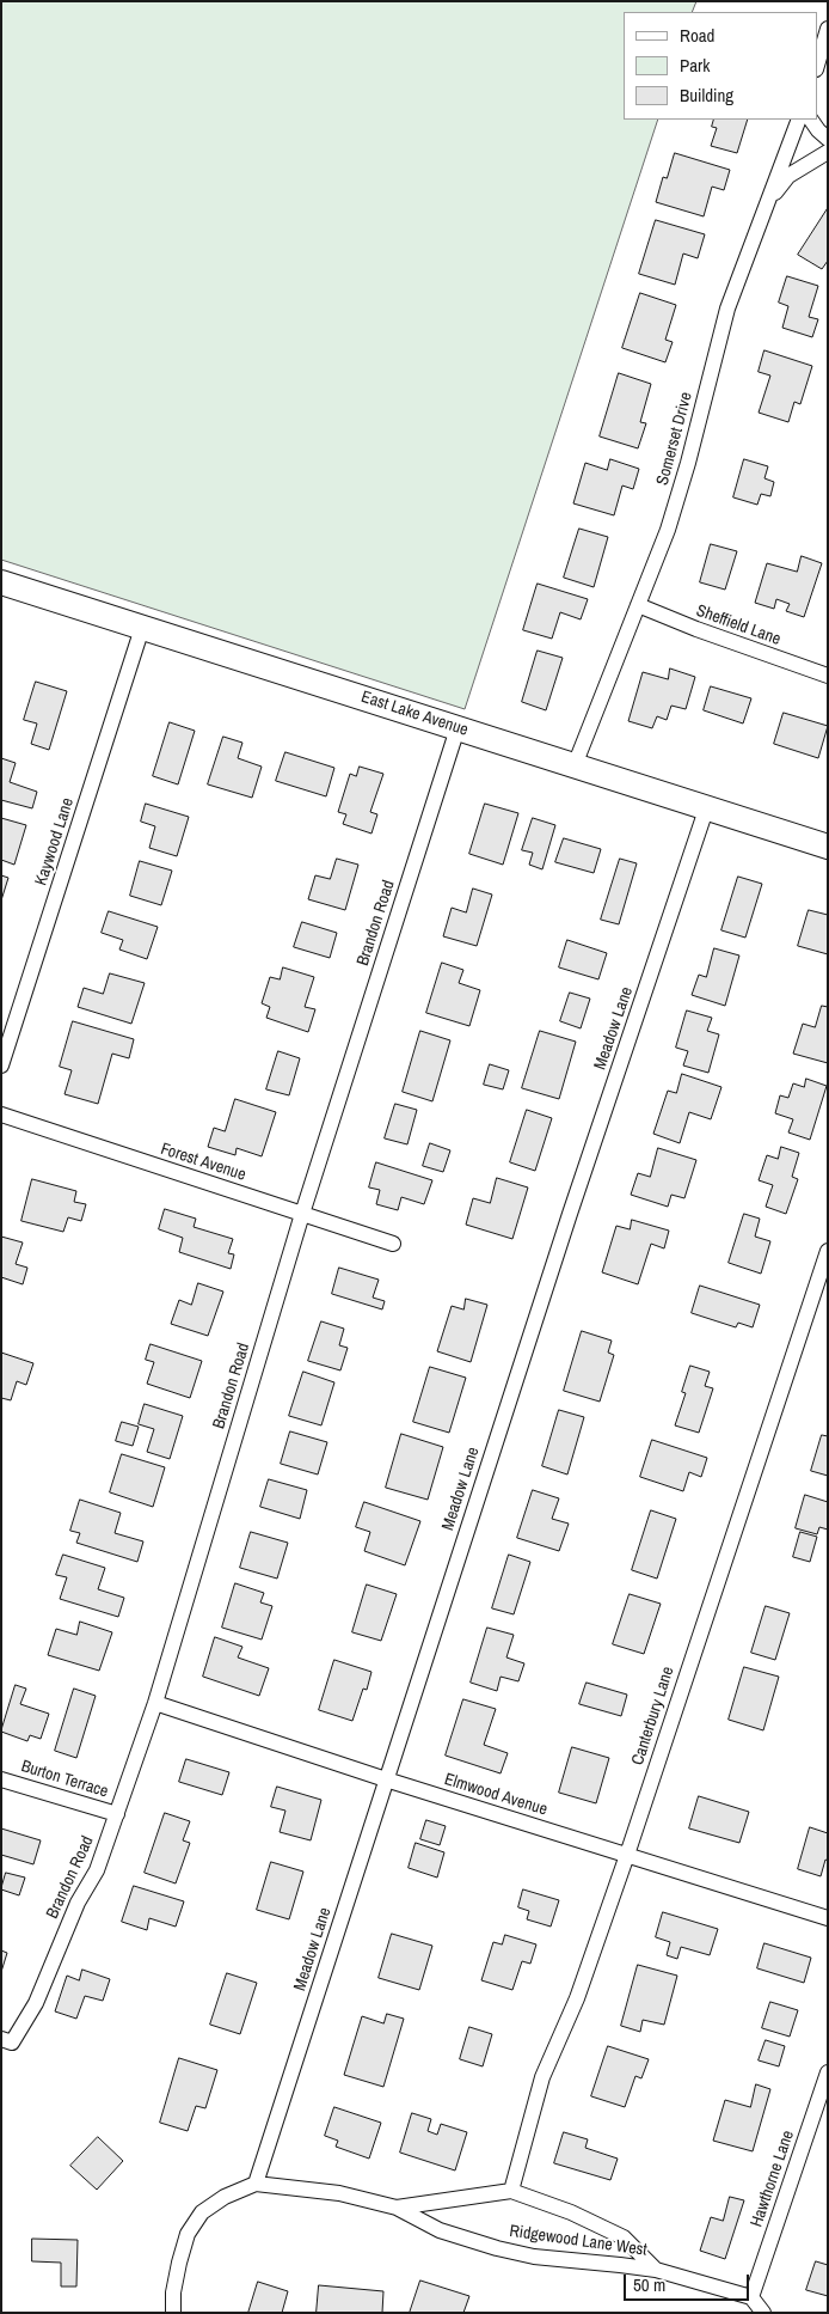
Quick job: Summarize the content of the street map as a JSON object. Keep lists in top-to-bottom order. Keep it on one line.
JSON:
{"streets":{"main road":["East Lake Avenue"],"street":["Somerset Drive","Sheffield Lane","Kaywood Lane","Brandon Road","Meadow Lane","Forest Avenue","Canterbury Lane","Burton Terrace","Elmwood Avenue","Hawthorne Lane","Ridgewood Lane West"]},"crossings":[["Somerset Drive","Sheffield Lane"],["Somerset Drive","East Lake Avenue"],["East Lake Avenue","Kaywood Lane"],["East Lake Avenue","Brandon Road"],["East Lake Avenue","Meadow Lane"],["Brandon Road","Forest Avenue"],["Brandon Road","Burton Terrace"],["Brandon Road","Elmwood Avenue"],["Meadow Lane","Elmwood Avenue"],["Canterbury Lane","Elmwood Avenue"],["Canterbury Lane","Ridgewood Lane West"],["Hawthorne Lane","Ridgewood Lane West"]],"legend":["Road","Park","Building"],"scale_bar":"50 m"}
